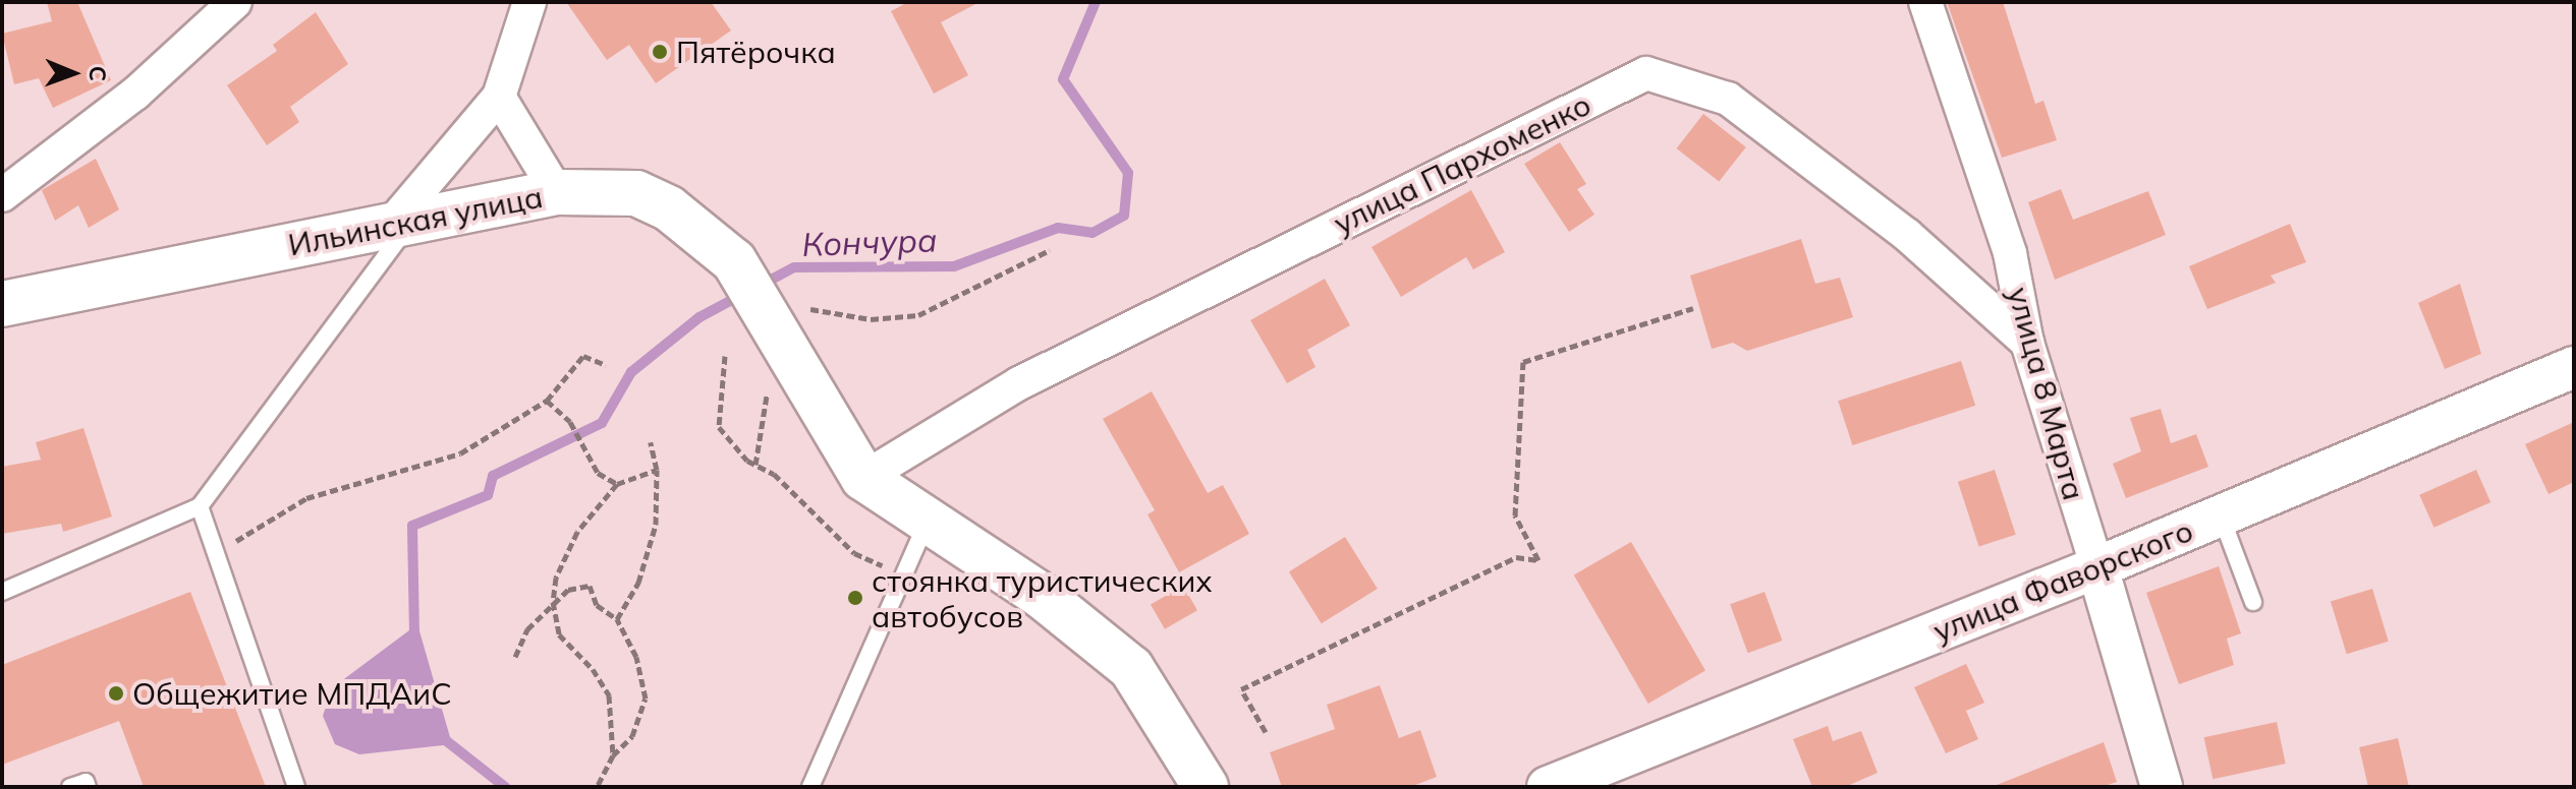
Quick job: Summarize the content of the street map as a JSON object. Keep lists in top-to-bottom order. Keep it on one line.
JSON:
{"streets":{"main road":["Ильинская улица"],"street":["улица Пархоменко","улица 8 Марта","улица Фаворского"]},"crossings":[["улица Пархоменко","Ильинская улица"],["улица Пархоменко","улица 8 Марта"],["улица 8 Марта","улица Фаворского"]],"water":["Кончура"],"places":["Пятёрочка","стоянка туристических автобусов","Общежитие МПДАиС"],"north":"right"}
